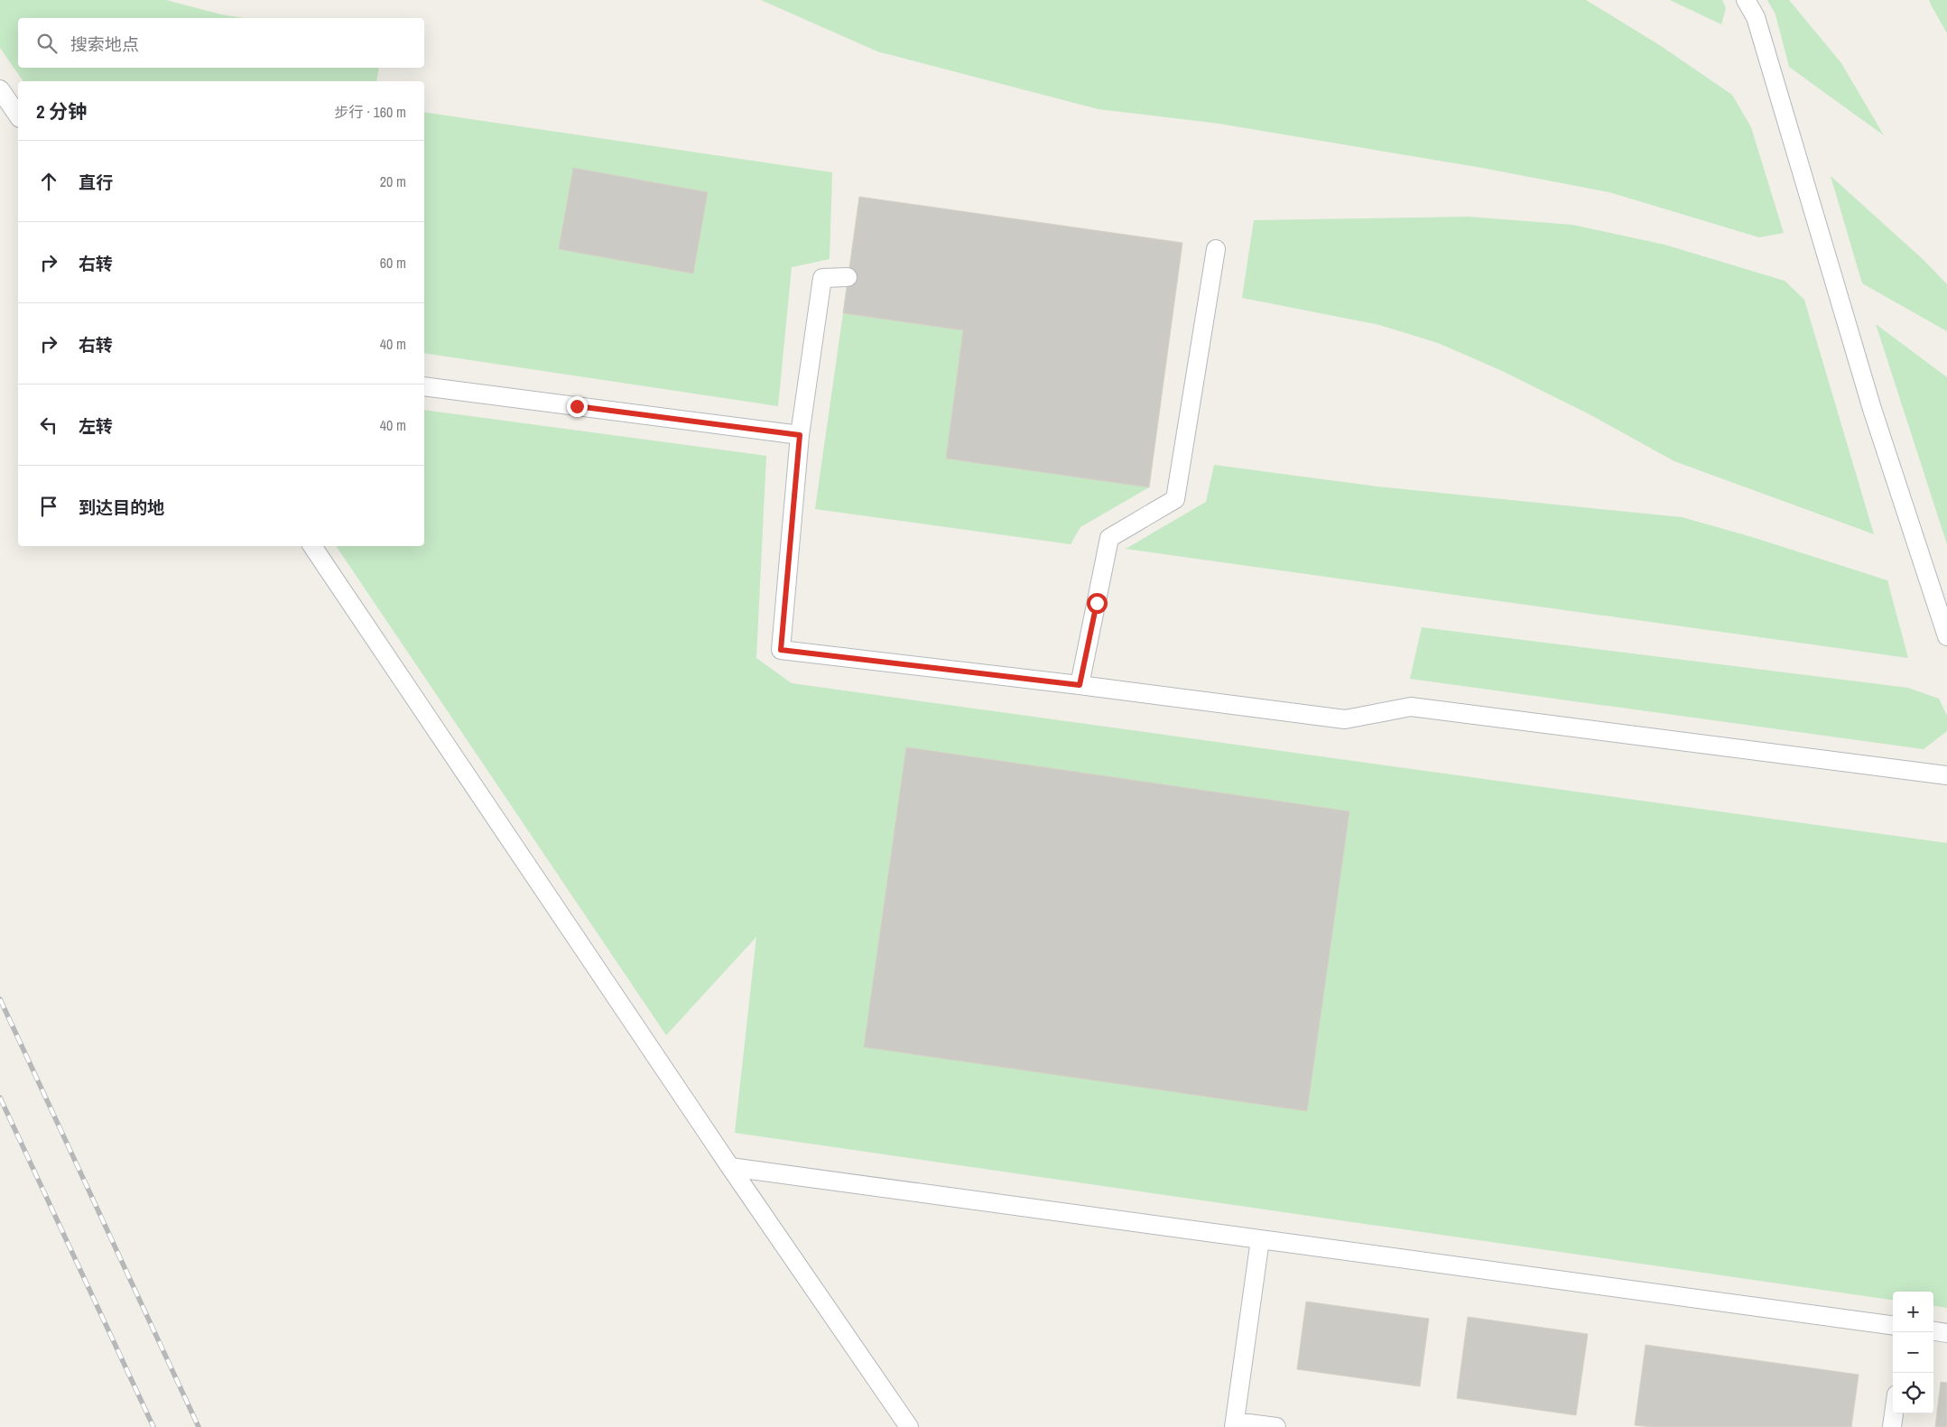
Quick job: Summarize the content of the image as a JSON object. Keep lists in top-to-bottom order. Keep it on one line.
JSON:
{"page":{"search":"搜索地点","heading":["2 分钟","步行 · 160 m"],"list":[["直行","20 m"],["右转","60 m"],["右转","40 m"],["左转","40 m"],"到达目的地"],"map_buttons":["+","−"]}}
